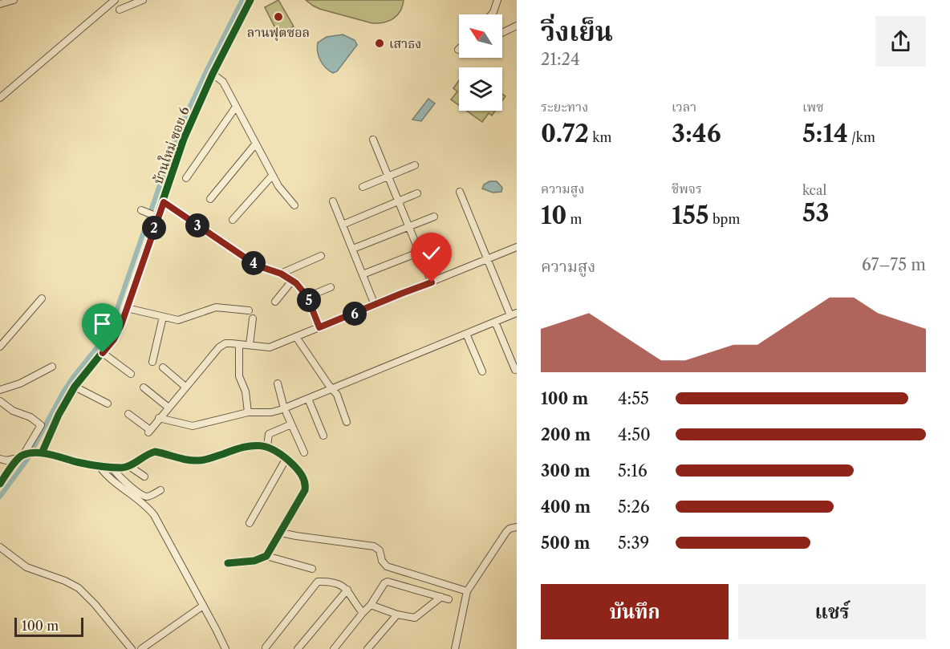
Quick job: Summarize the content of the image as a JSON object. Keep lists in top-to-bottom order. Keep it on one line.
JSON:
{"streets":{"street":["บ้านใหม่ ซอย 6"]},"places":["ลานฟุตซอล","เสาธง"],"scale_bar":"100 m","north":"top left","page":{"heading":["วิ่งเย็น","21:24"],"stats":[["ระยะทาง","0.72 km"],["เวลา","3:46"],["เพซ","5:14 /km"],["ความสูง","10 m"],["ชีพจร","155 bpm"],["kcal","53"]],"pins":["3","2","4","5","6"],"chart":["ความสูง","67–75 m"],"list":[{"name":"100 m","note":"4:55"},{"name":"200 m","note":"4:50"},{"name":"300 m","note":"5:16"},{"name":"400 m","note":"5:26"},{"name":"500 m","note":"5:39"}],"buttons":["บันทึก","แชร์"],"scale":"100 m"}}
